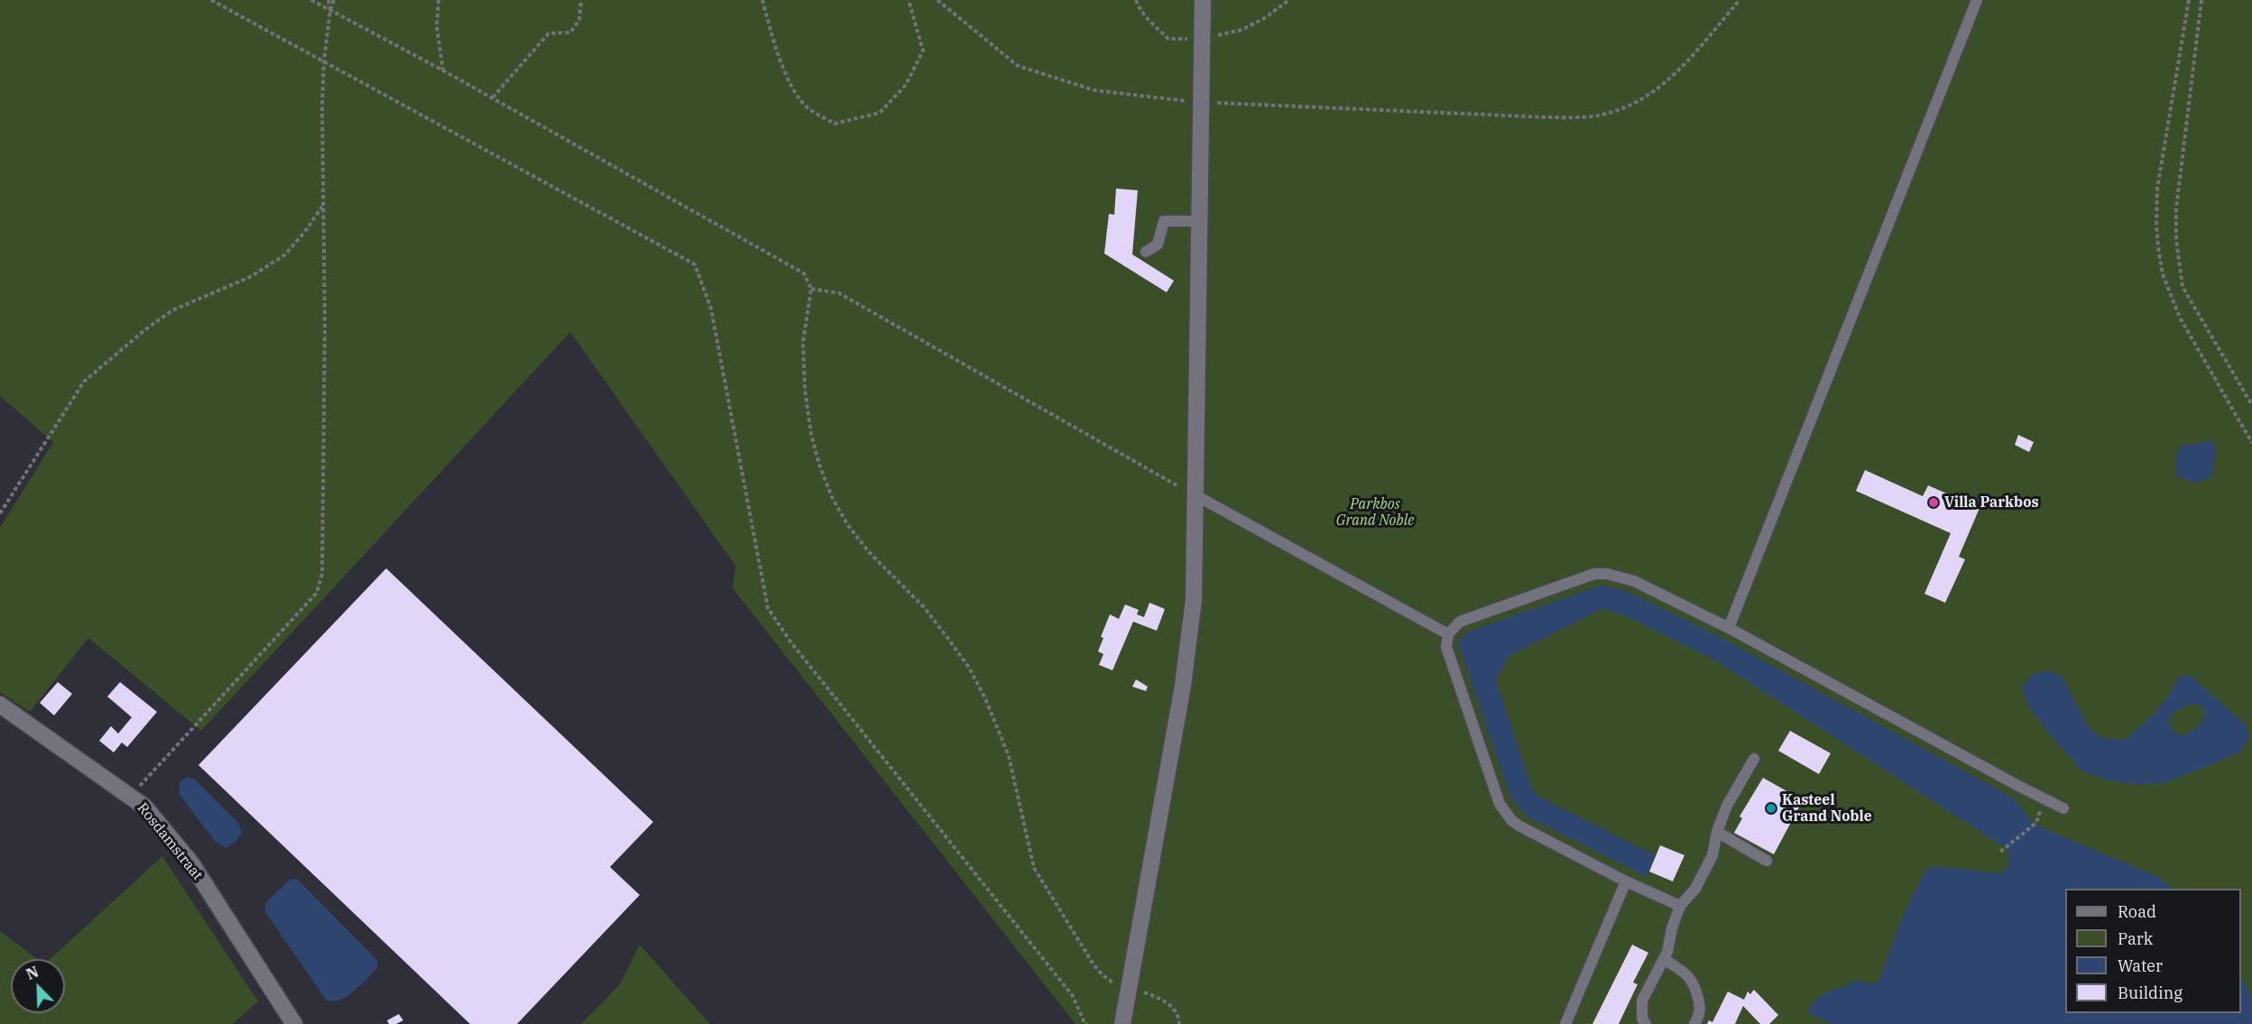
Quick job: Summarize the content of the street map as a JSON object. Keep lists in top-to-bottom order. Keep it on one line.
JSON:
{"streets":{"street":["Rosdamstraat"]},"parks":["Parkbos Grand Noble"],"places":["Villa Parkbos","Kasteel Grand Noble"],"legend":["Road","Park","Water","Building"],"north":"top left"}
